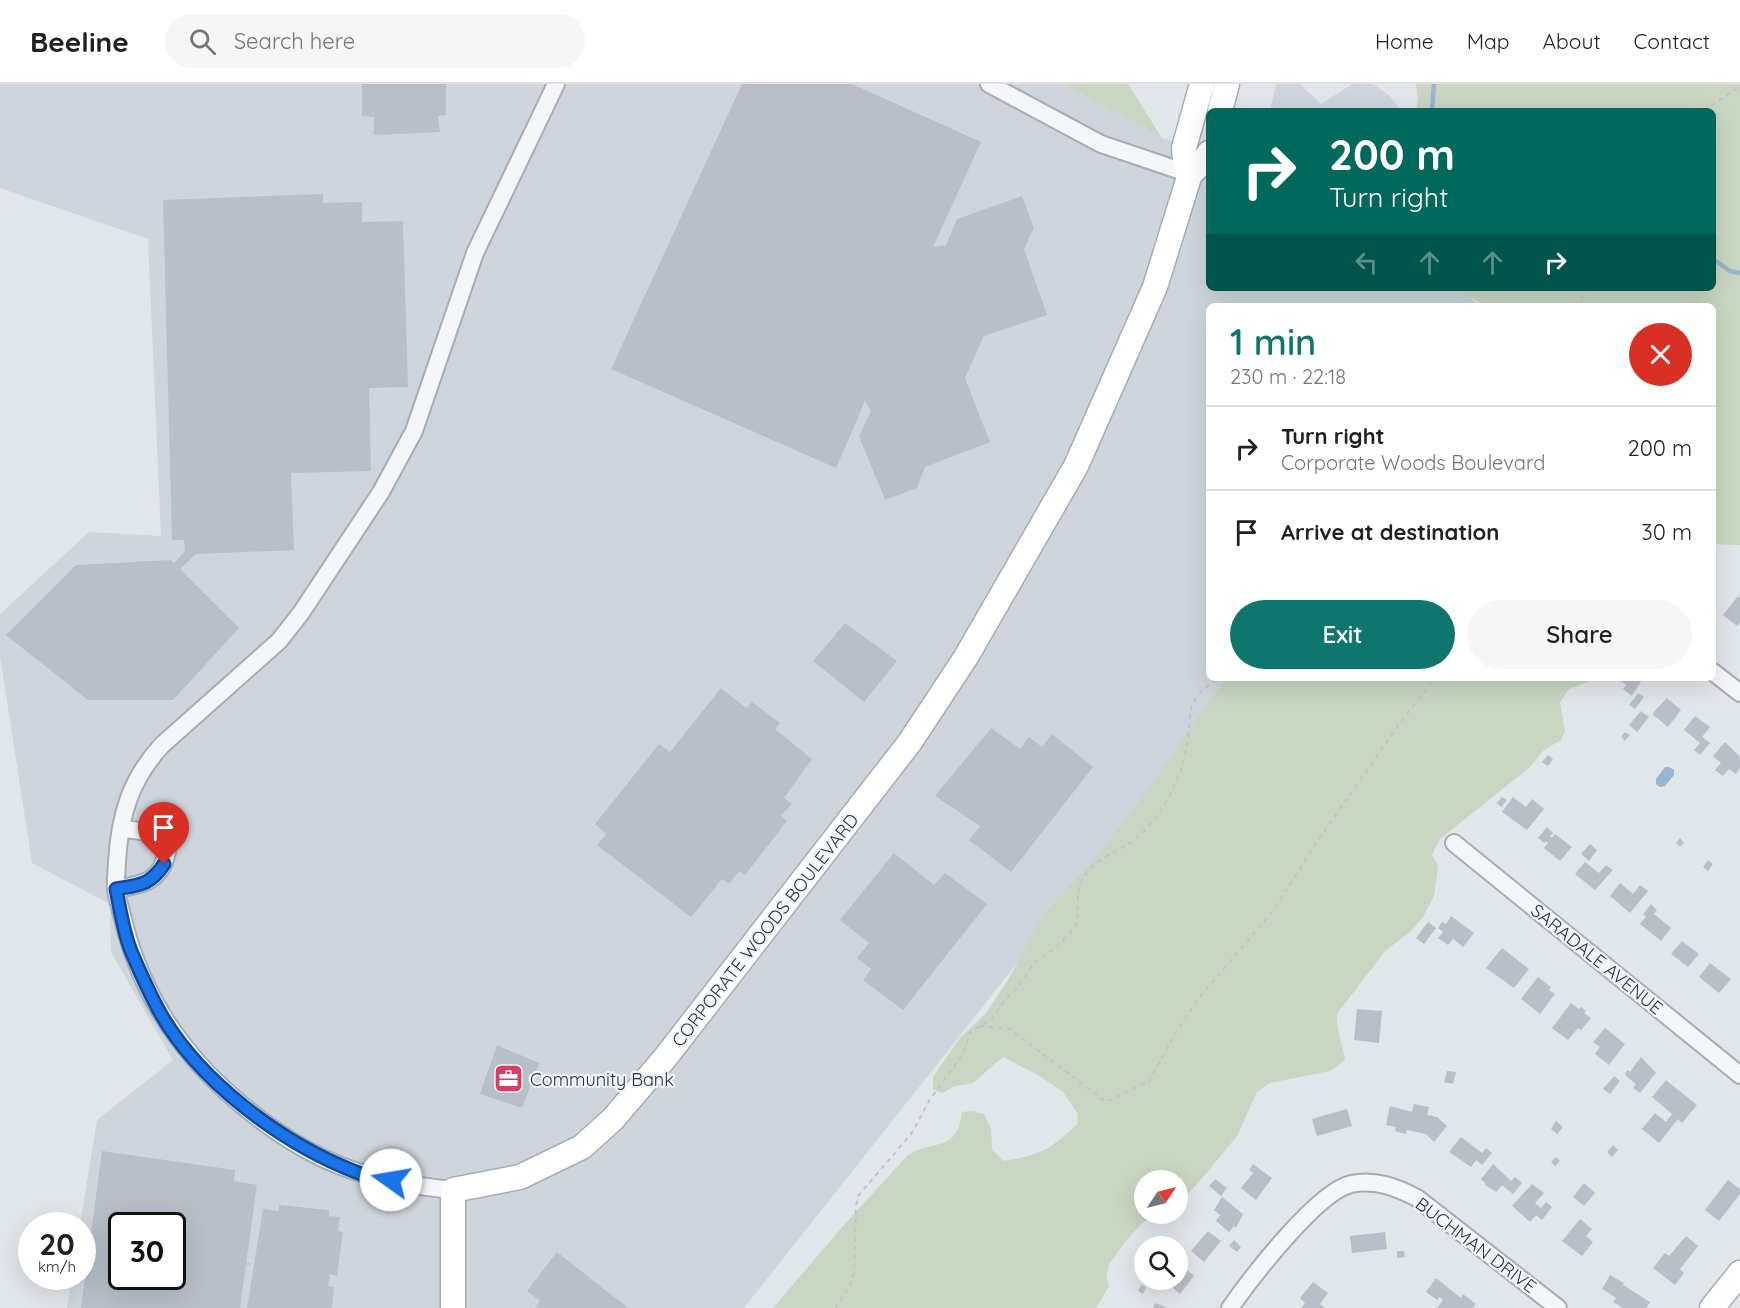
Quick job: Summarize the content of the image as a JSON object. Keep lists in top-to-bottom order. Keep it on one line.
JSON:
{"streets":{"street":["CORPORATE WOODS BOULEVARD","SARADALE AVENUE","BUCHMAN DRIVE"]},"places":{"office":["Community Bank"]},"north":"top right","page":{"header":"Beeline","search":"Search here","nav":["Home","Map","About","Contact"],"turn":["200 m","Turn right"],"heading":["1 min","230 m · 22:18"],"list":[{"name":"Turn right","note":"Corporate Woods Boulevard","value":"200 m"},{"name":"Arrive at destination","value":"30 m"}],"buttons":["Exit","Share"],"speed":"20 km/h","limit":"30"}}
